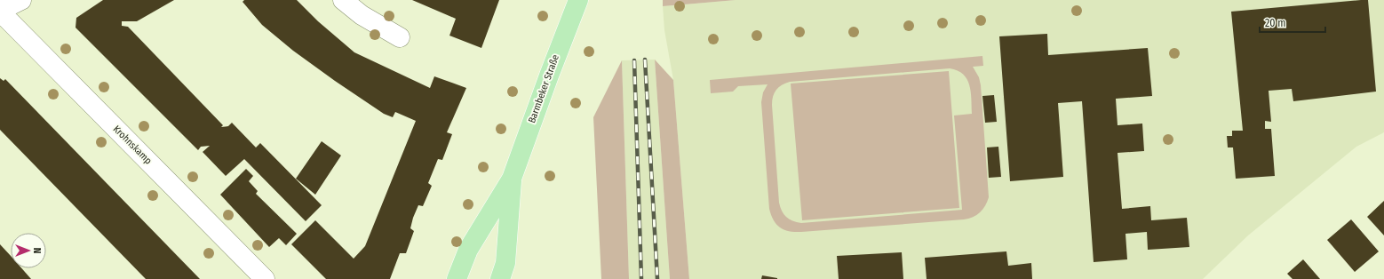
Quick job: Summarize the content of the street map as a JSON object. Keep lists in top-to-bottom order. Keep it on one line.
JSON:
{"streets":{"main road":["Barmbeker Straße"],"street":["Krohnskamp"]},"scale_bar":"20 m","north":"right"}
